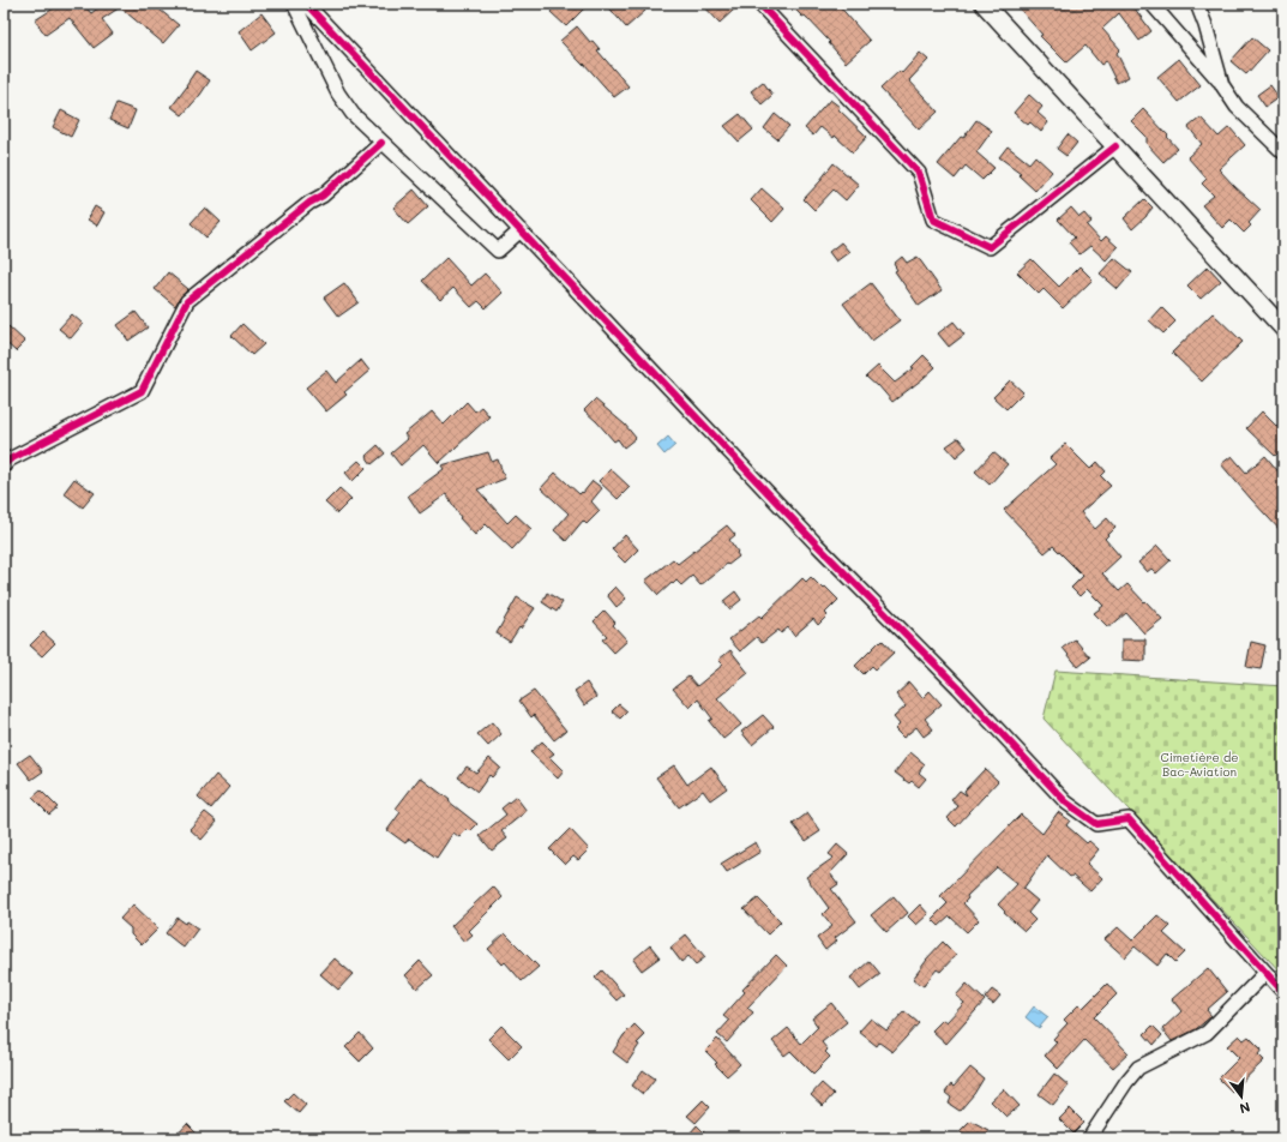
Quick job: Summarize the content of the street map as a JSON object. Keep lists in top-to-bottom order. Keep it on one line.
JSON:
{"parks":["Cimetière de Bac-Aviation"],"north":"bottom"}
